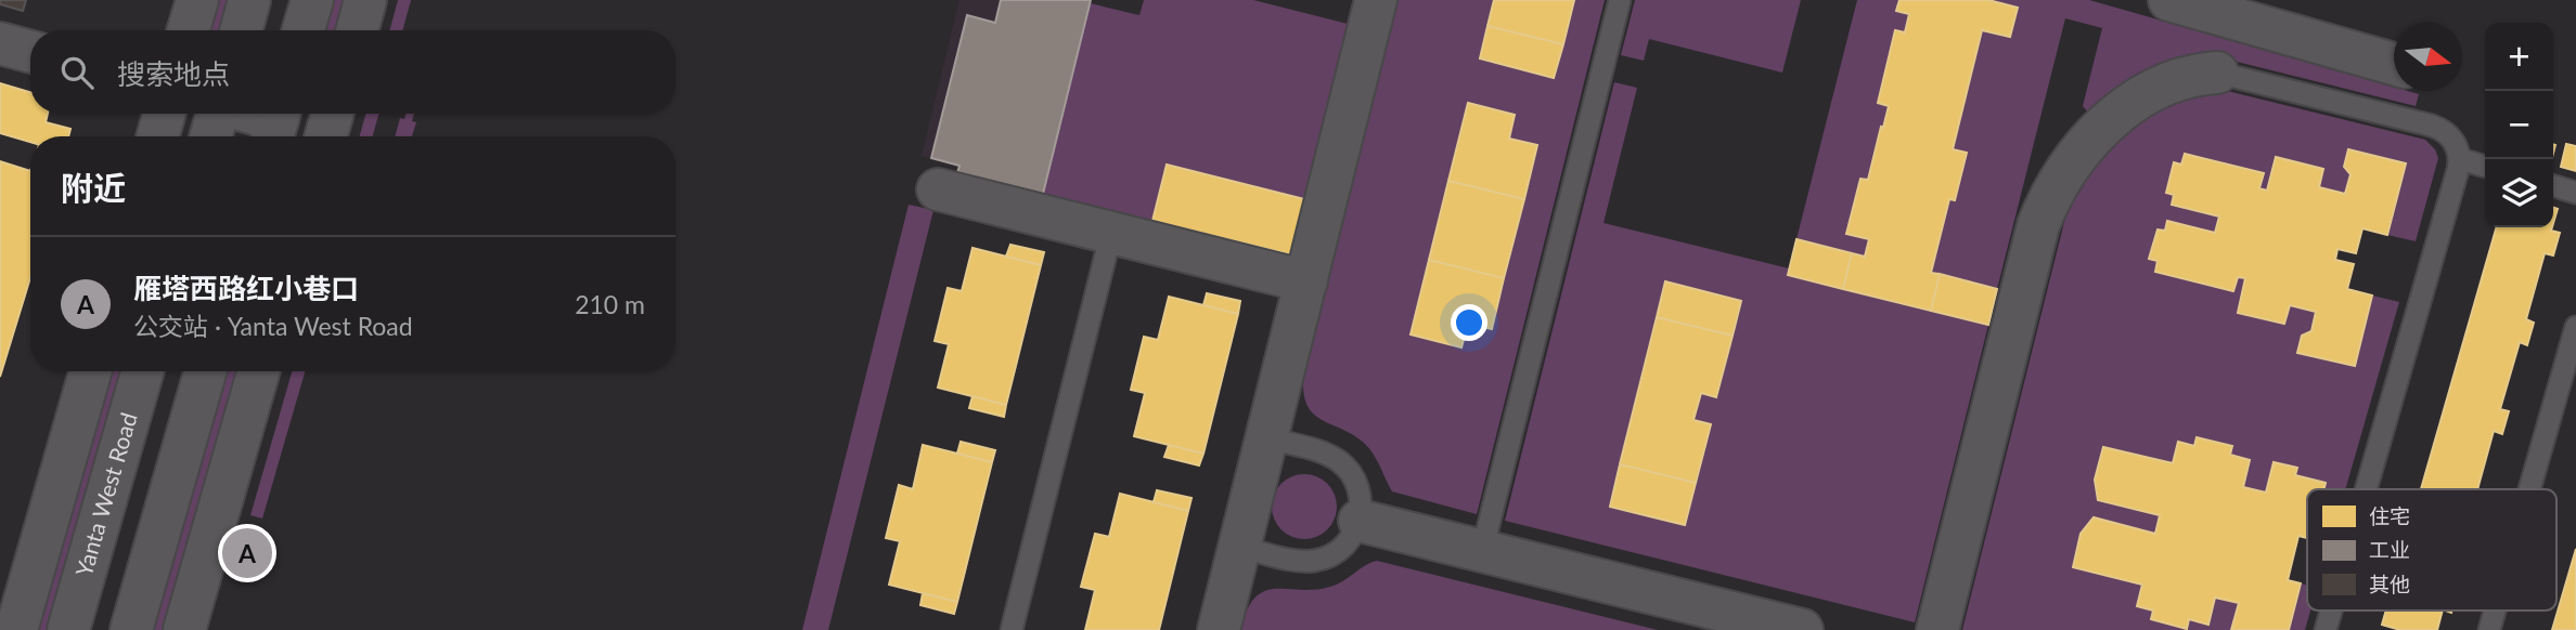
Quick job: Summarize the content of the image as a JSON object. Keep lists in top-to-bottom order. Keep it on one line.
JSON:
{"streets":{"street":["Yanta West Road"]},"legend":["住宅","工业","其他"],"north":"right","page":{"map_buttons":["+","−"],"search":"搜索地点","heading":"附近","list":[{"mark":"A","name":"雁塔西路红小巷口","note":"公交站 · Yanta West Road","value":"210 m"}],"pins":"A"}}
